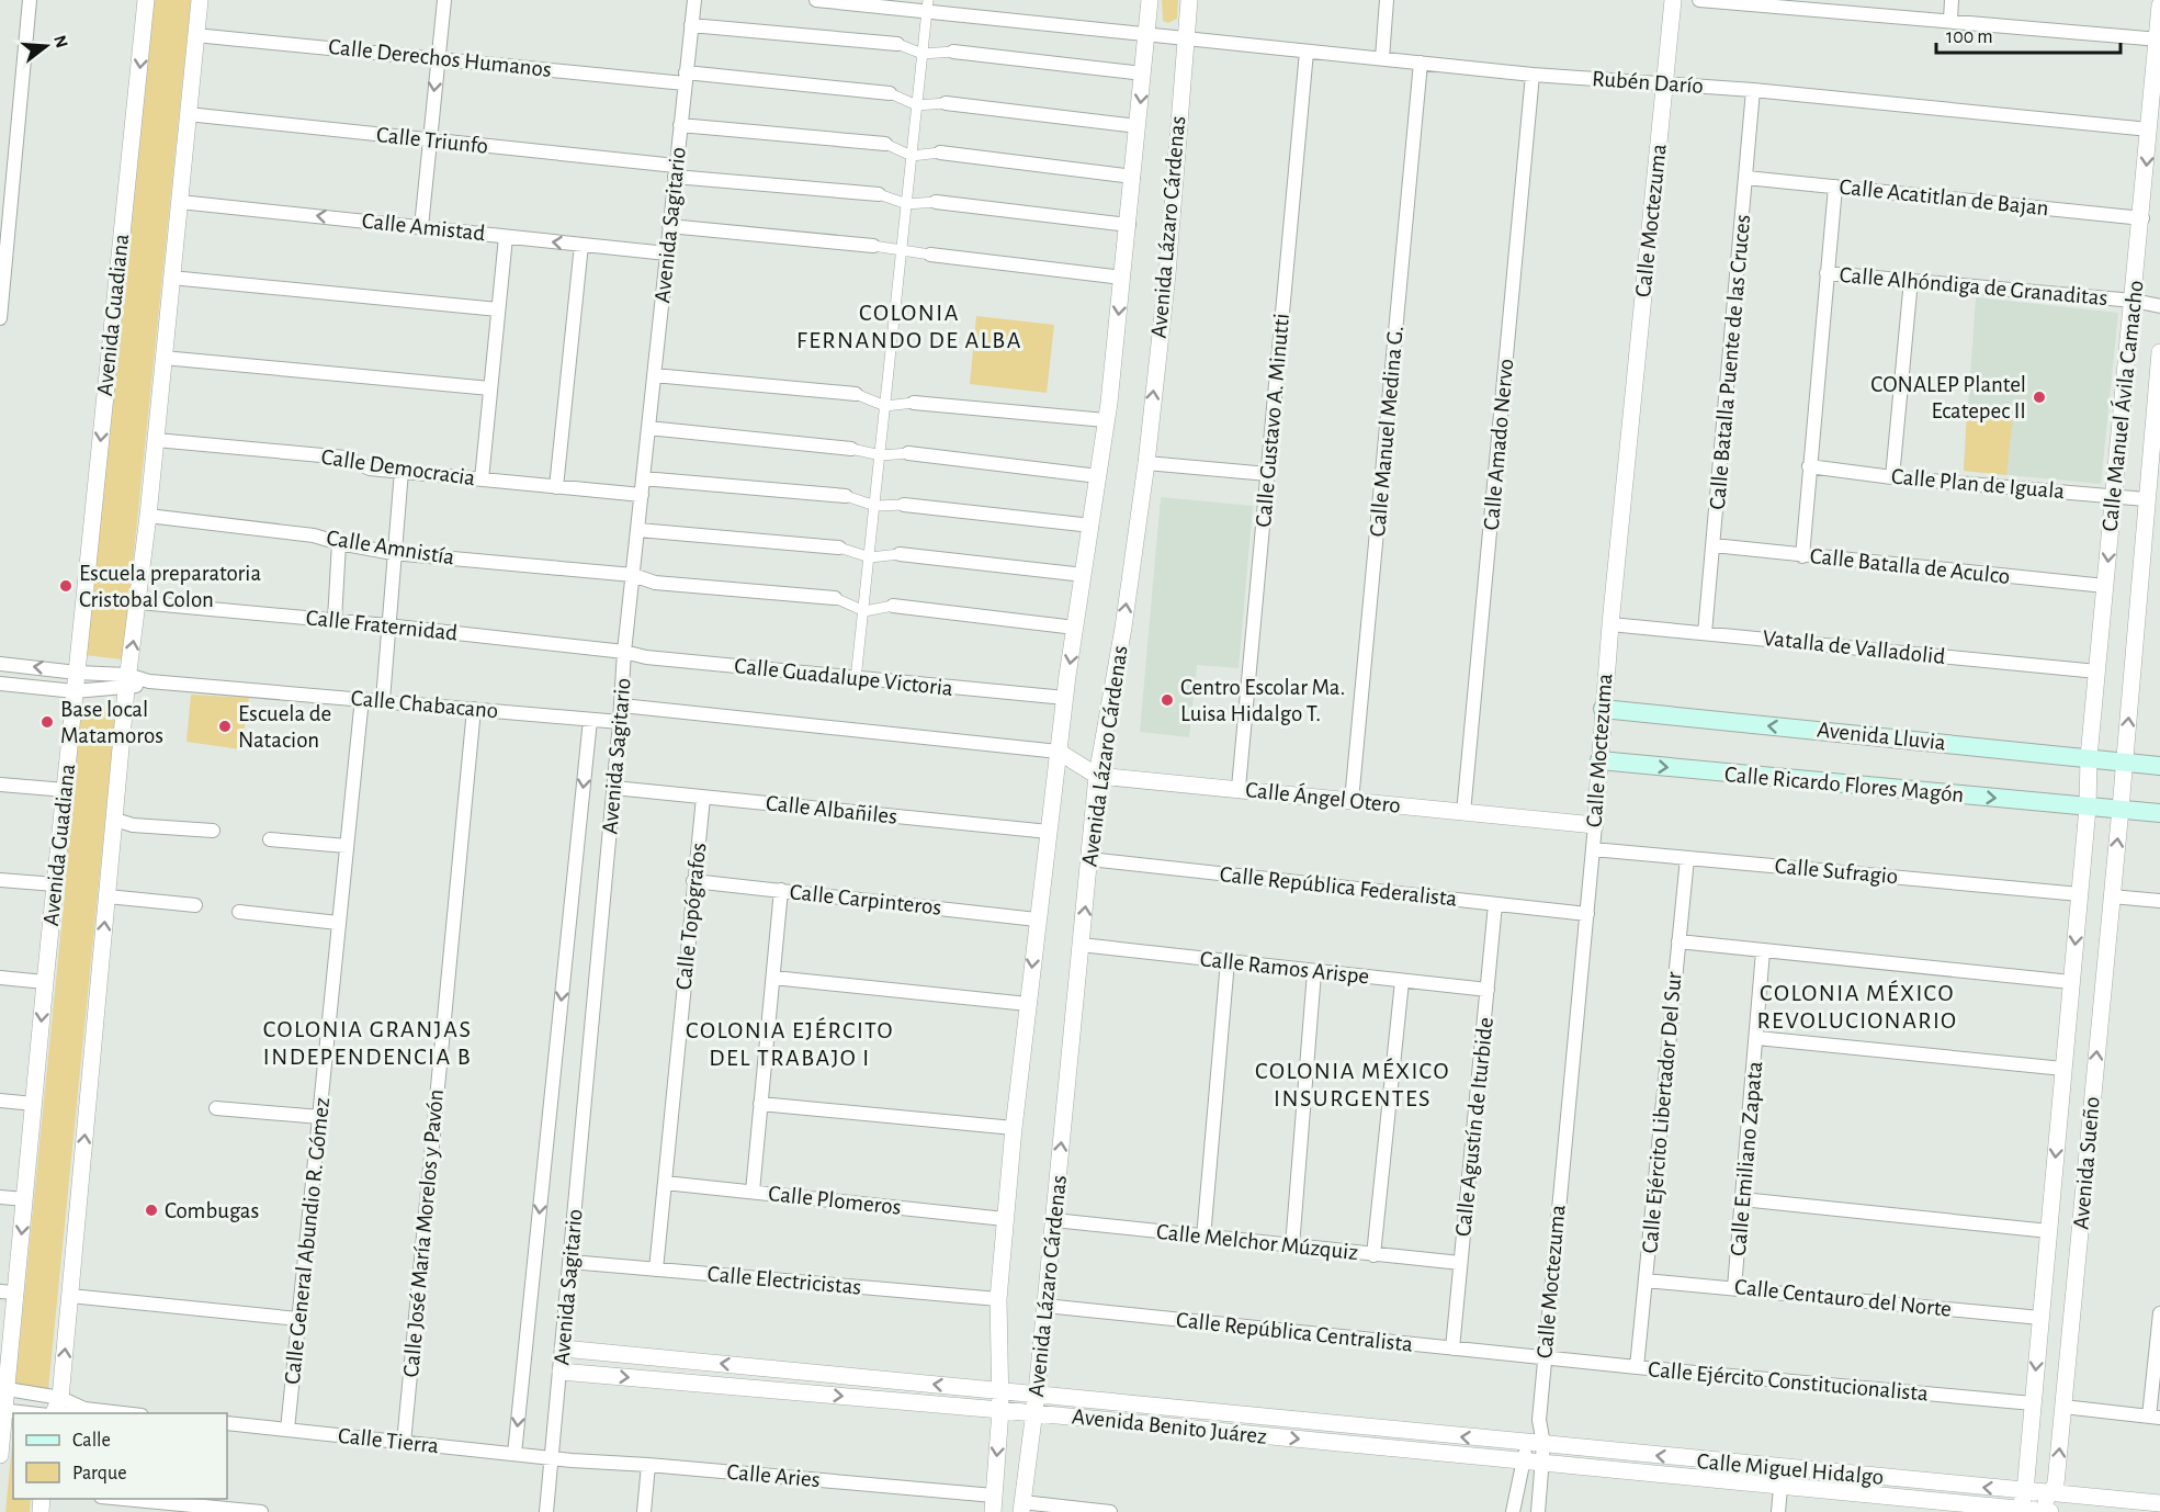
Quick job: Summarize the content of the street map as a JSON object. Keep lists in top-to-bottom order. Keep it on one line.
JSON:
{"streets":{"main road":["Avenida Lluvia","Calle Ricardo Flores Magón"],"street":["Calle Derechos Humanos","Rubén Darío","Calle Triunfo","Calle Acatitlan de Bajan","Calle Moctezuma","Avenida Sagitario","Calle Amistad","Avenida Lázaro Cárdenas","Calle Alhóndiga de Granaditas","Avenida Guadiana","Calle Batalla Puente de las Cruces","Calle Manuel Ávila Camacho","Calle Gustavo A. Minutti","Calle Manuel Medina G.","Calle Amado Nervo","Calle Democracia","Calle Plan de Iguala","Calle Amnistía","Calle Batalla de Aculco","Calle Fraternidad","Vatalla de Valladolid","Calle Guadalupe Victoria","Calle Chabacano","Calle Ángel Otero","Calle Albañiles","Calle Sufragio","Calle República Federalista","Calle Carpinteros","Calle Topógrafos","Calle Ramos Arispe","Calle Ejército Libertador Del Sur","Calle Agustín de Iturbide","Calle Emiliano Zapata","Avenida Sueño","Calle Plomeros","Calle José María Morelos y Pavón","Calle General Abundio R. Gómez","Calle Melchor Múzquiz","Calle Electricistas","Calle Centauro del Norte","Calle República Centralista","Calle Ejército Constitucionalista","Avenida Benito Juárez","Calle Tierra","Calle Miguel Hidalgo","Calle Aries"]},"crossings":[["Calle Derechos Humanos","Avenida Sagitario"],["Rubén Darío","Calle Moctezuma"],["Rubén Darío","Avenida Lázaro Cárdenas"],["Rubén Darío","Calle Batalla Puente de las Cruces"],["Rubén Darío","Calle Manuel Ávila Camacho"],["Rubén Darío","Calle Gustavo A. Minutti"],["Rubén Darío","Calle Manuel Medina G."],["Rubén Darío","Calle Amado Nervo"],["Calle Triunfo","Avenida Sagitario"],["Calle Acatitlan de Bajan","Calle Batalla Puente de las Cruces"],["Calle Acatitlan de Bajan","Calle Manuel Ávila Camacho"],["Calle Moctezuma","Vatalla de Valladolid"],["Calle Moctezuma","Avenida Lluvia"],["Calle Moctezuma","Calle Ricardo Flores Magón"],["Calle Moctezuma","Calle Ángel Otero"],["Calle Moctezuma","Calle Sufragio"],["Calle Moctezuma","Calle República Federalista"],["Calle Moctezuma","Calle República Centralista"],["Calle Moctezuma","Calle Ejército Constitucionalista"],["Calle Moctezuma","Avenida Benito Juárez"],["Calle Moctezuma","Calle Miguel Hidalgo"],["Avenida Sagitario","Calle Amistad"],["Avenida Sagitario","Calle Democracia"],["Avenida Sagitario","Calle Amnistía"],["Avenida Sagitario","Calle Fraternidad"],["Avenida Sagitario","Calle Guadalupe Victoria"],["Avenida Sagitario","Calle Chabacano"],["Avenida Sagitario","Calle Albañiles"],["Avenida Sagitario","Calle Electricistas"],["Avenida Sagitario","Avenida Benito Juárez"],["Avenida Sagitario","Calle Tierra"],["Avenida Sagitario","Calle Aries"],["Avenida Lázaro Cárdenas","Calle Guadalupe Victoria"],["Avenida Lázaro Cárdenas","Calle Ángel Otero"],["Avenida Lázaro Cárdenas","Calle Albañiles"],["Avenida Lázaro Cárdenas","Calle República Federalista"],["Avenida Lázaro Cárdenas","Calle Carpinteros"],["Avenida Lázaro Cárdenas","Calle Ramos Arispe"],["Avenida Lázaro Cárdenas","Calle Plomeros"],["Avenida Lázaro Cárdenas","Calle Melchor Múzquiz"],["Avenida Lázaro Cárdenas","Calle Electricistas"],["Avenida Lázaro Cárdenas","Calle República Centralista"],["Avenida Lázaro Cárdenas","Avenida Benito Juárez"],["Avenida Lázaro Cárdenas","Calle Aries"],["Calle Alhóndiga de Granaditas","Calle Manuel Ávila Camacho"],["Avenida Guadiana","Calle Chabacano"],["Calle Batalla Puente de las Cruces","Calle Batalla de Aculco"],["Calle Batalla Puente de las Cruces","Vatalla de Valladolid"],["Calle Manuel Ávila Camacho","Calle Plan de Iguala"],["Calle Manuel Ávila Camacho","Calle Batalla de Aculco"],["Calle Manuel Ávila Camacho","Vatalla de Valladolid"],["Calle Manuel Ávila Camacho","Avenida Lluvia"],["Calle Manuel Ávila Camacho","Calle Ricardo Flores Magón"],["Calle Manuel Ávila Camacho","Avenida Sueño"],["Calle Gustavo A. Minutti","Calle Ángel Otero"],["Calle Manuel Medina G.","Calle Ángel Otero"],["Calle Amado Nervo","Calle Ángel Otero"],["Calle Fraternidad","Calle Guadalupe Victoria"],["Calle Chabacano","Calle José María Morelos y Pavón"],["Calle Chabacano","Calle General Abundio R. Gómez"],["Calle Ricardo Flores Magón","Avenida Sueño"],["Calle Albañiles","Calle Topógrafos"],["Calle Sufragio","Calle Ejército Libertador Del Sur"],["Calle Sufragio","Avenida Sueño"],["Calle República Federalista","Calle Agustín de Iturbide"],["Calle Carpinteros","Calle Topógrafos"],["Calle Topógrafos","Calle Plomeros"],["Calle Topógrafos","Calle Electricistas"],["Calle Ramos Arispe","Calle Agustín de Iturbide"],["Calle Ejército Libertador Del Sur","Calle Centauro del Norte"],["Calle Ejército Libertador Del Sur","Calle Ejército Constitucionalista"],["Calle Agustín de Iturbide","Calle Melchor Múzquiz"],["Calle Agustín de Iturbide","Calle República Centralista"],["Calle Emiliano Zapata","Calle Centauro del Norte"],["Avenida Sueño","Calle Centauro del Norte"],["Avenida Sueño","Calle Ejército Constitucionalista"],["Avenida Sueño","Calle Miguel Hidalgo"],["Calle José María Morelos y Pavón","Calle Tierra"],["Calle General Abundio R. Gómez","Calle Tierra"],["Calle República Centralista","Calle Ejército Constitucionalista"],["Avenida Benito Juárez","Calle Miguel Hidalgo"],["Calle Tierra","Calle Aries"]],"one_way":["Avenida Lluvia","Calle Ricardo Flores Magón"],"districts":["COLONIA FERNANDO DE ALBA","COLONIA MÉXICO REVOLUCIONARIO","COLONIA GRANJAS INDEPENDENCIA B","COLONIA EJÉRCITO DEL TRABAJO I","COLONIA MÉXICO INSURGENTES"],"places":["CONALEP Plantel Ecatepec II","Escuela preparatoria Cristobal Colon","Centro Escolar Ma. Luisa Hidalgo T.","Base local Matamoros","Escuela de Natacion","Combugas"],"legend":["Calle","Parque"],"scale_bar":"100 m","north":"right"}
